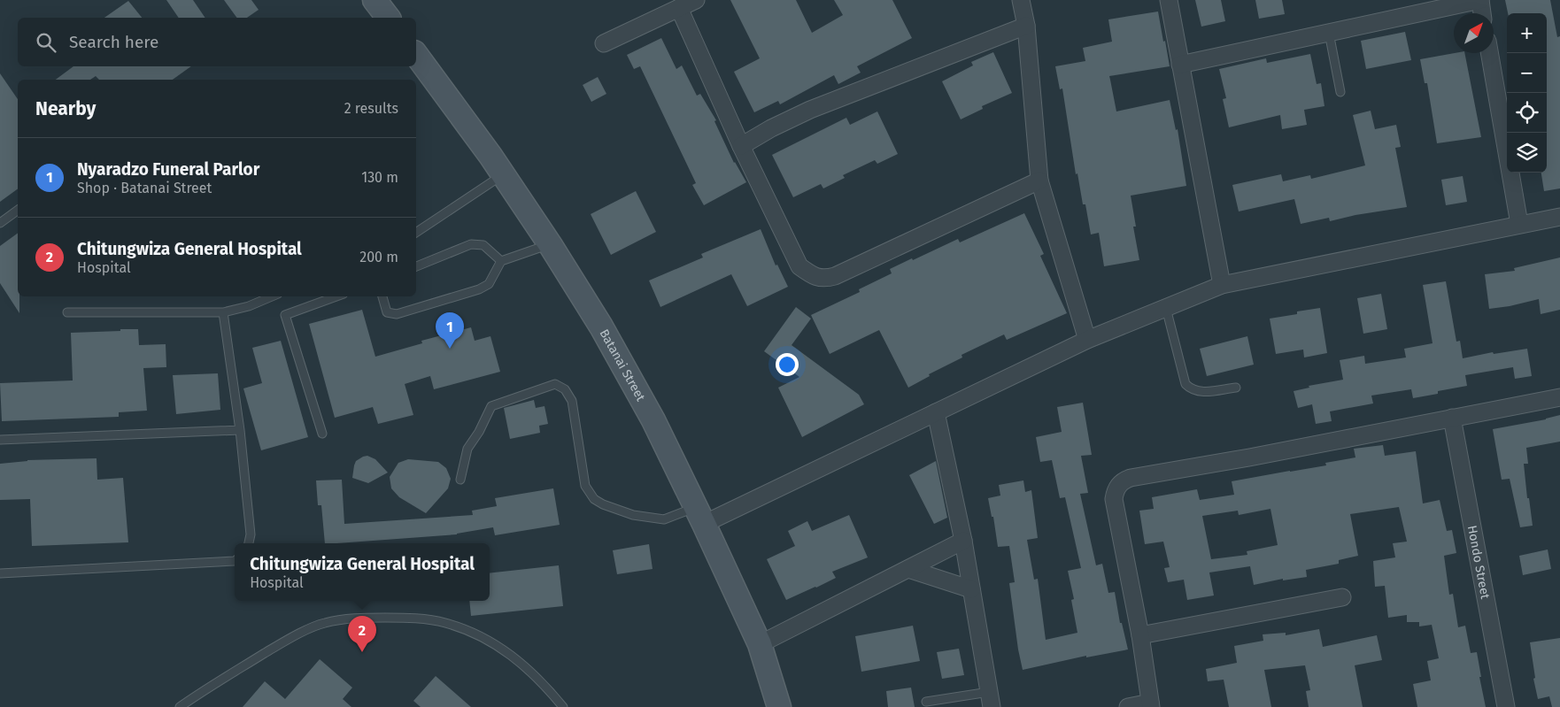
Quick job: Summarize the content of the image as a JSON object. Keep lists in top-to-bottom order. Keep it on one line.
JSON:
{"streets":{"street":["Batanai Street","Hondo Street"]},"north":"top right","page":{"map_buttons":["+","−"],"search":"Search here","heading":["Nearby","2 results"],"list":[{"mark":"1","name":"Nyaradzo Funeral Parlor","note":"Shop · Batanai Street","value":"130 m"},{"mark":"2","name":"Chitungwiza General Hospital","note":"Hospital","value":"200 m"}],"pins":["1","2"],"popup":["Chitungwiza General Hospital","Hospital"]}}
